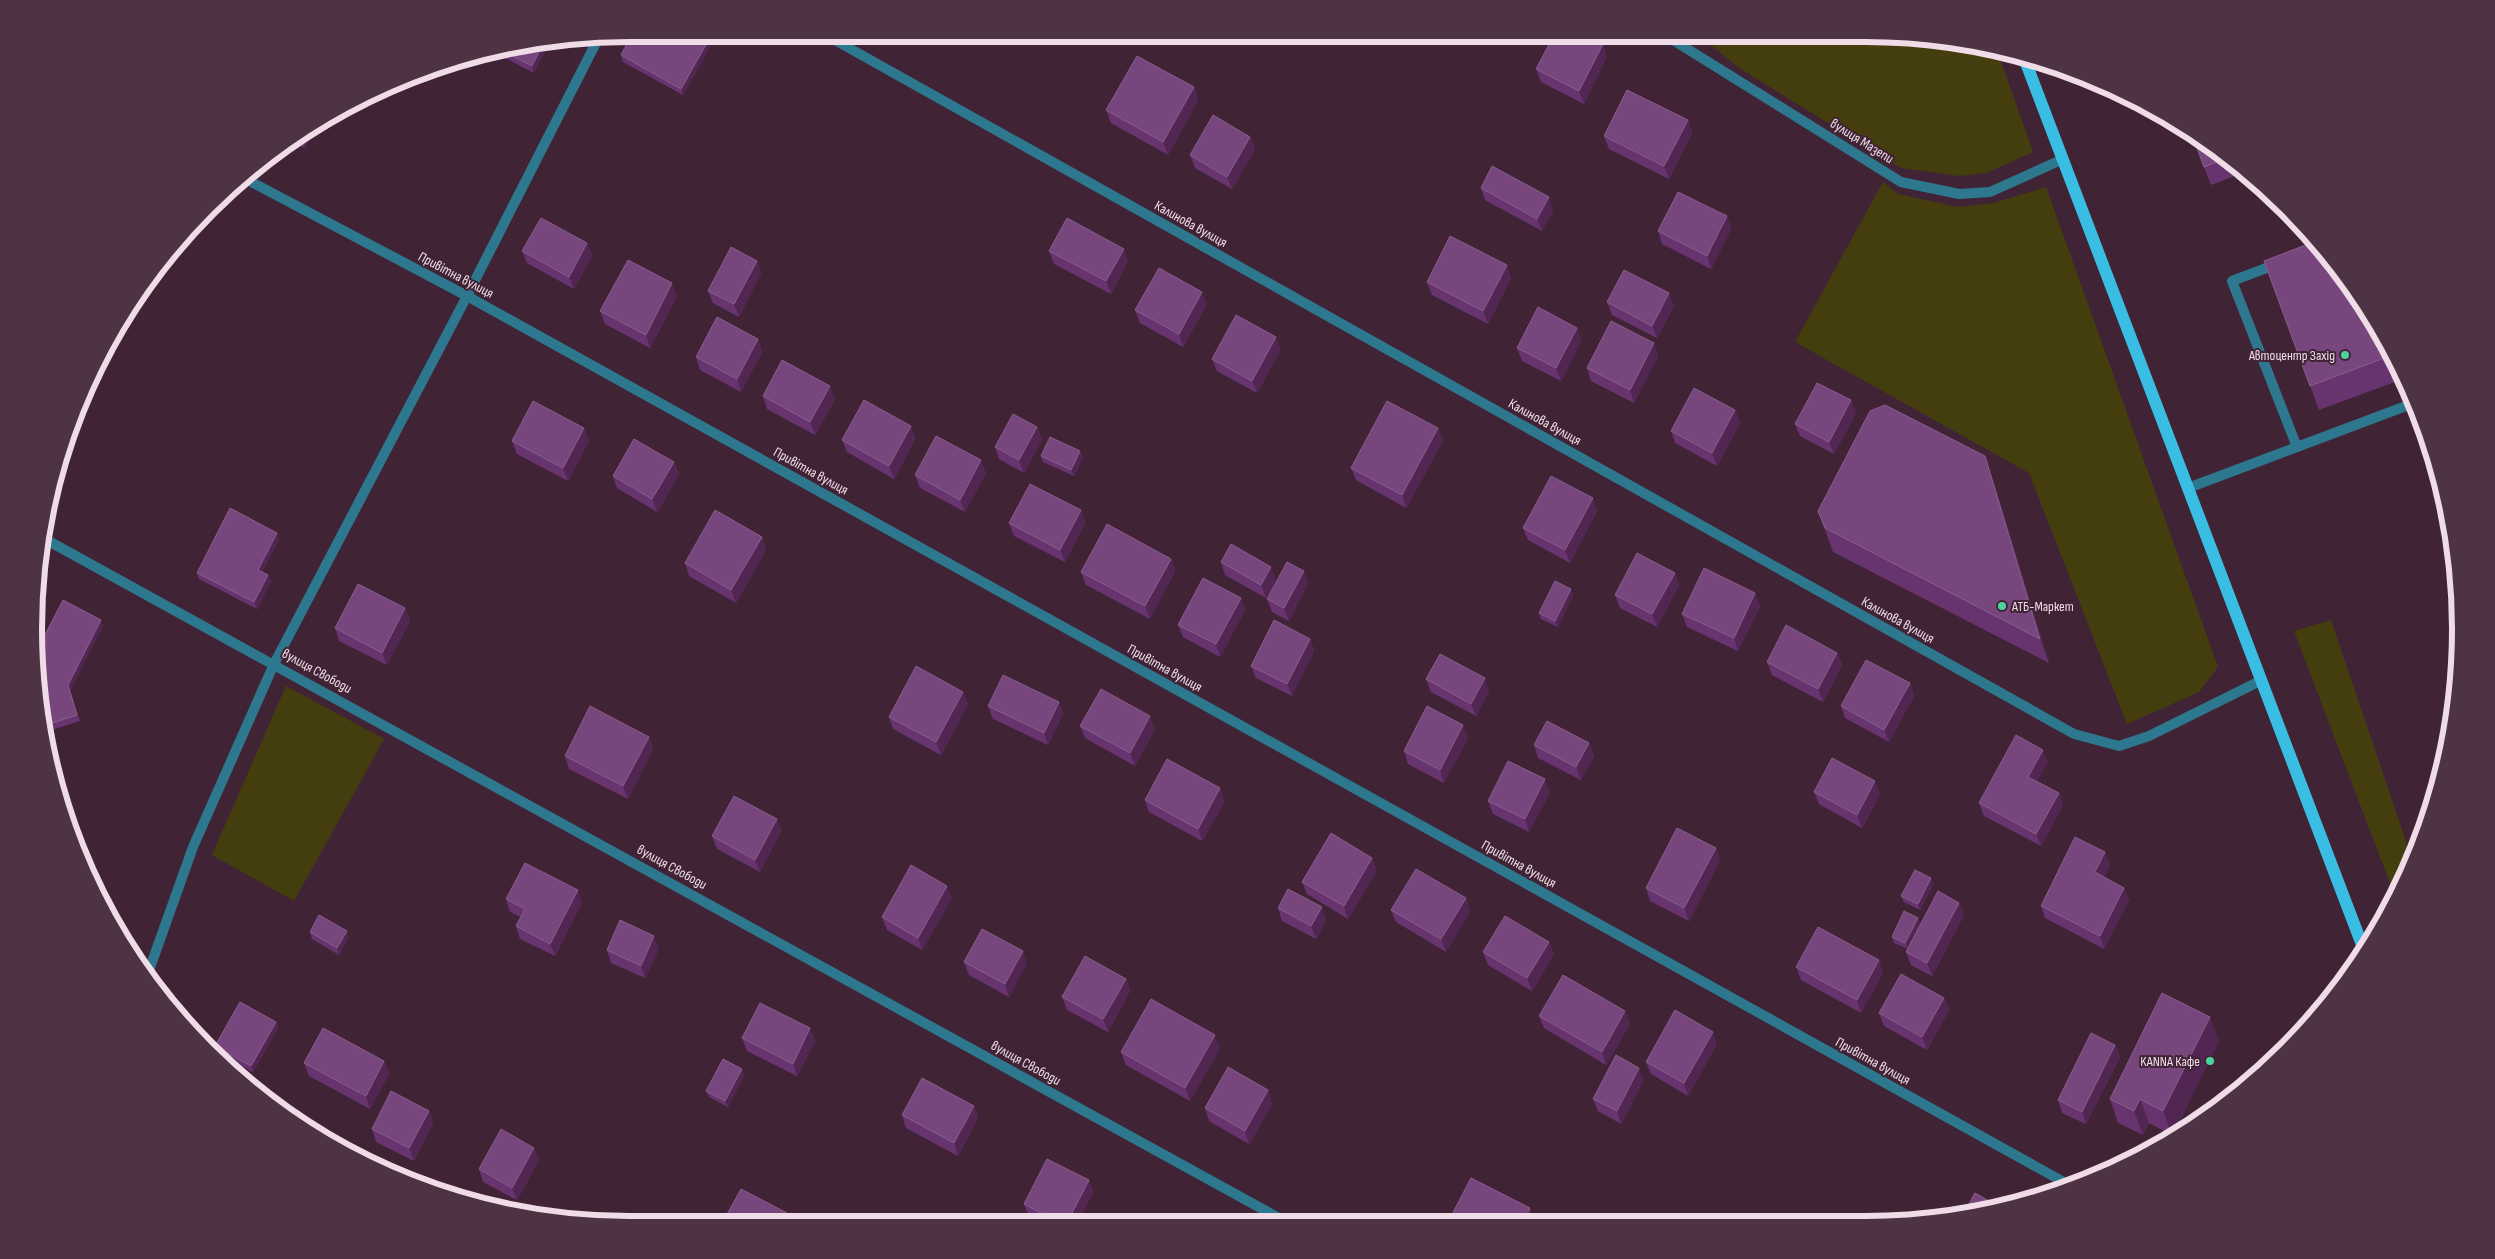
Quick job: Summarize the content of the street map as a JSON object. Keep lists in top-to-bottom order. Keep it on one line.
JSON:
{"streets":{"street":["вулиця Мазепи","Калинова вулиця","Привітна вулиця","вулиця Свободи"]},"places":["Автоцентр Захід","АТБ-Маркет","KANNA Кафе"]}
